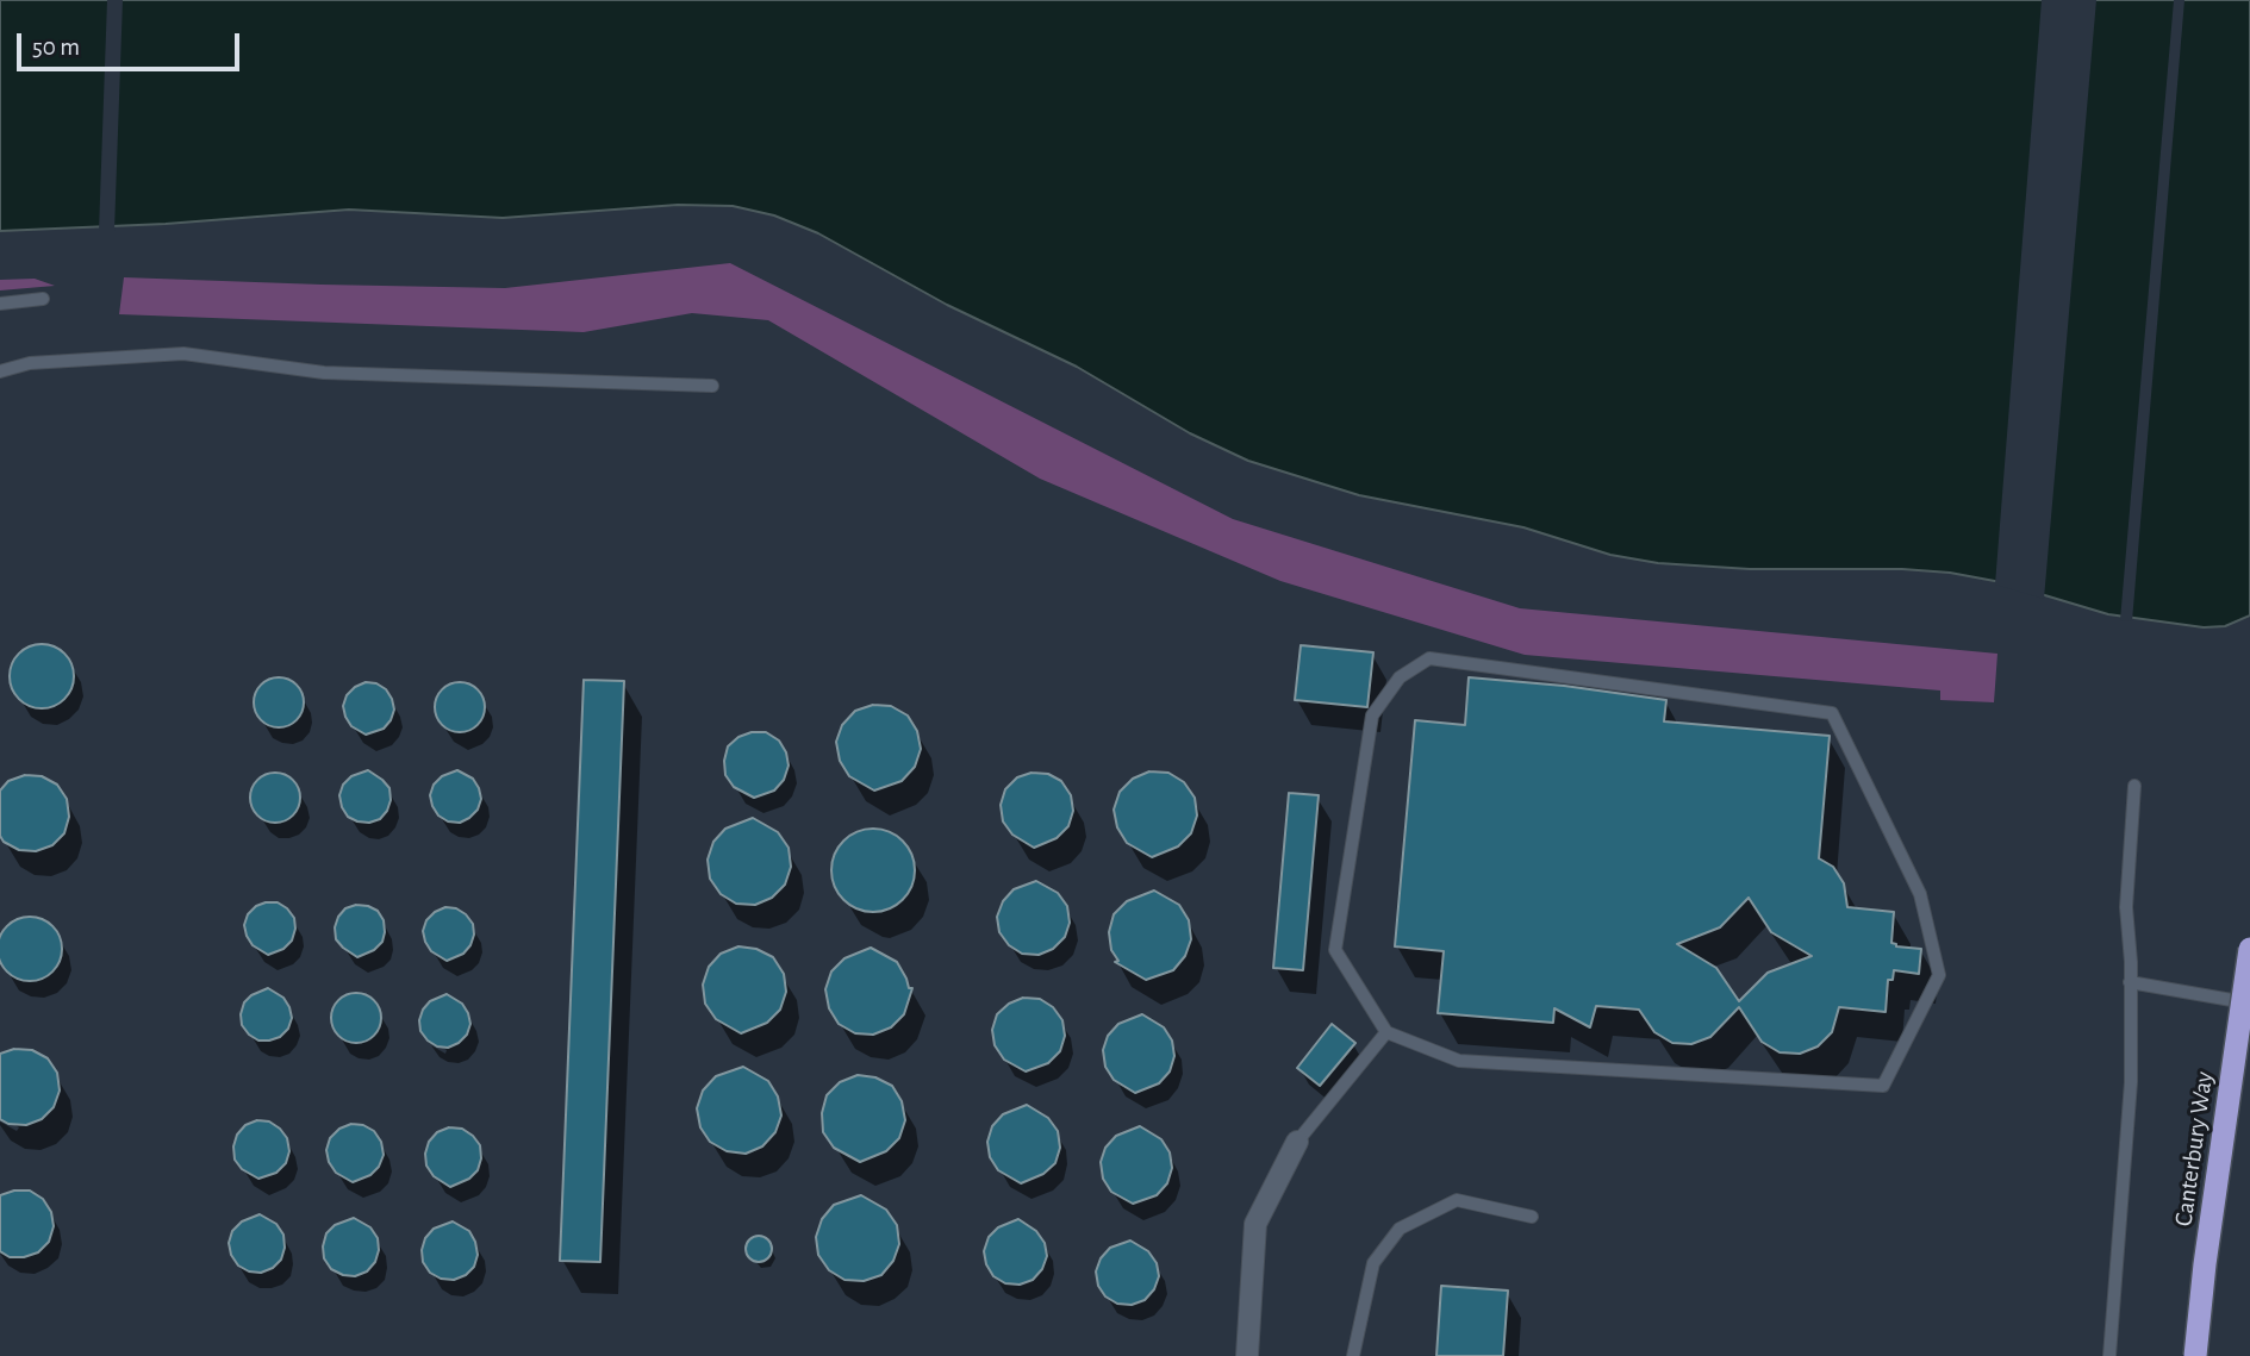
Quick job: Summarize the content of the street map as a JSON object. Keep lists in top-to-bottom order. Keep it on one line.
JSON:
{"streets":{"highway":["Canterbury Way"]},"scale_bar":"50 m"}
